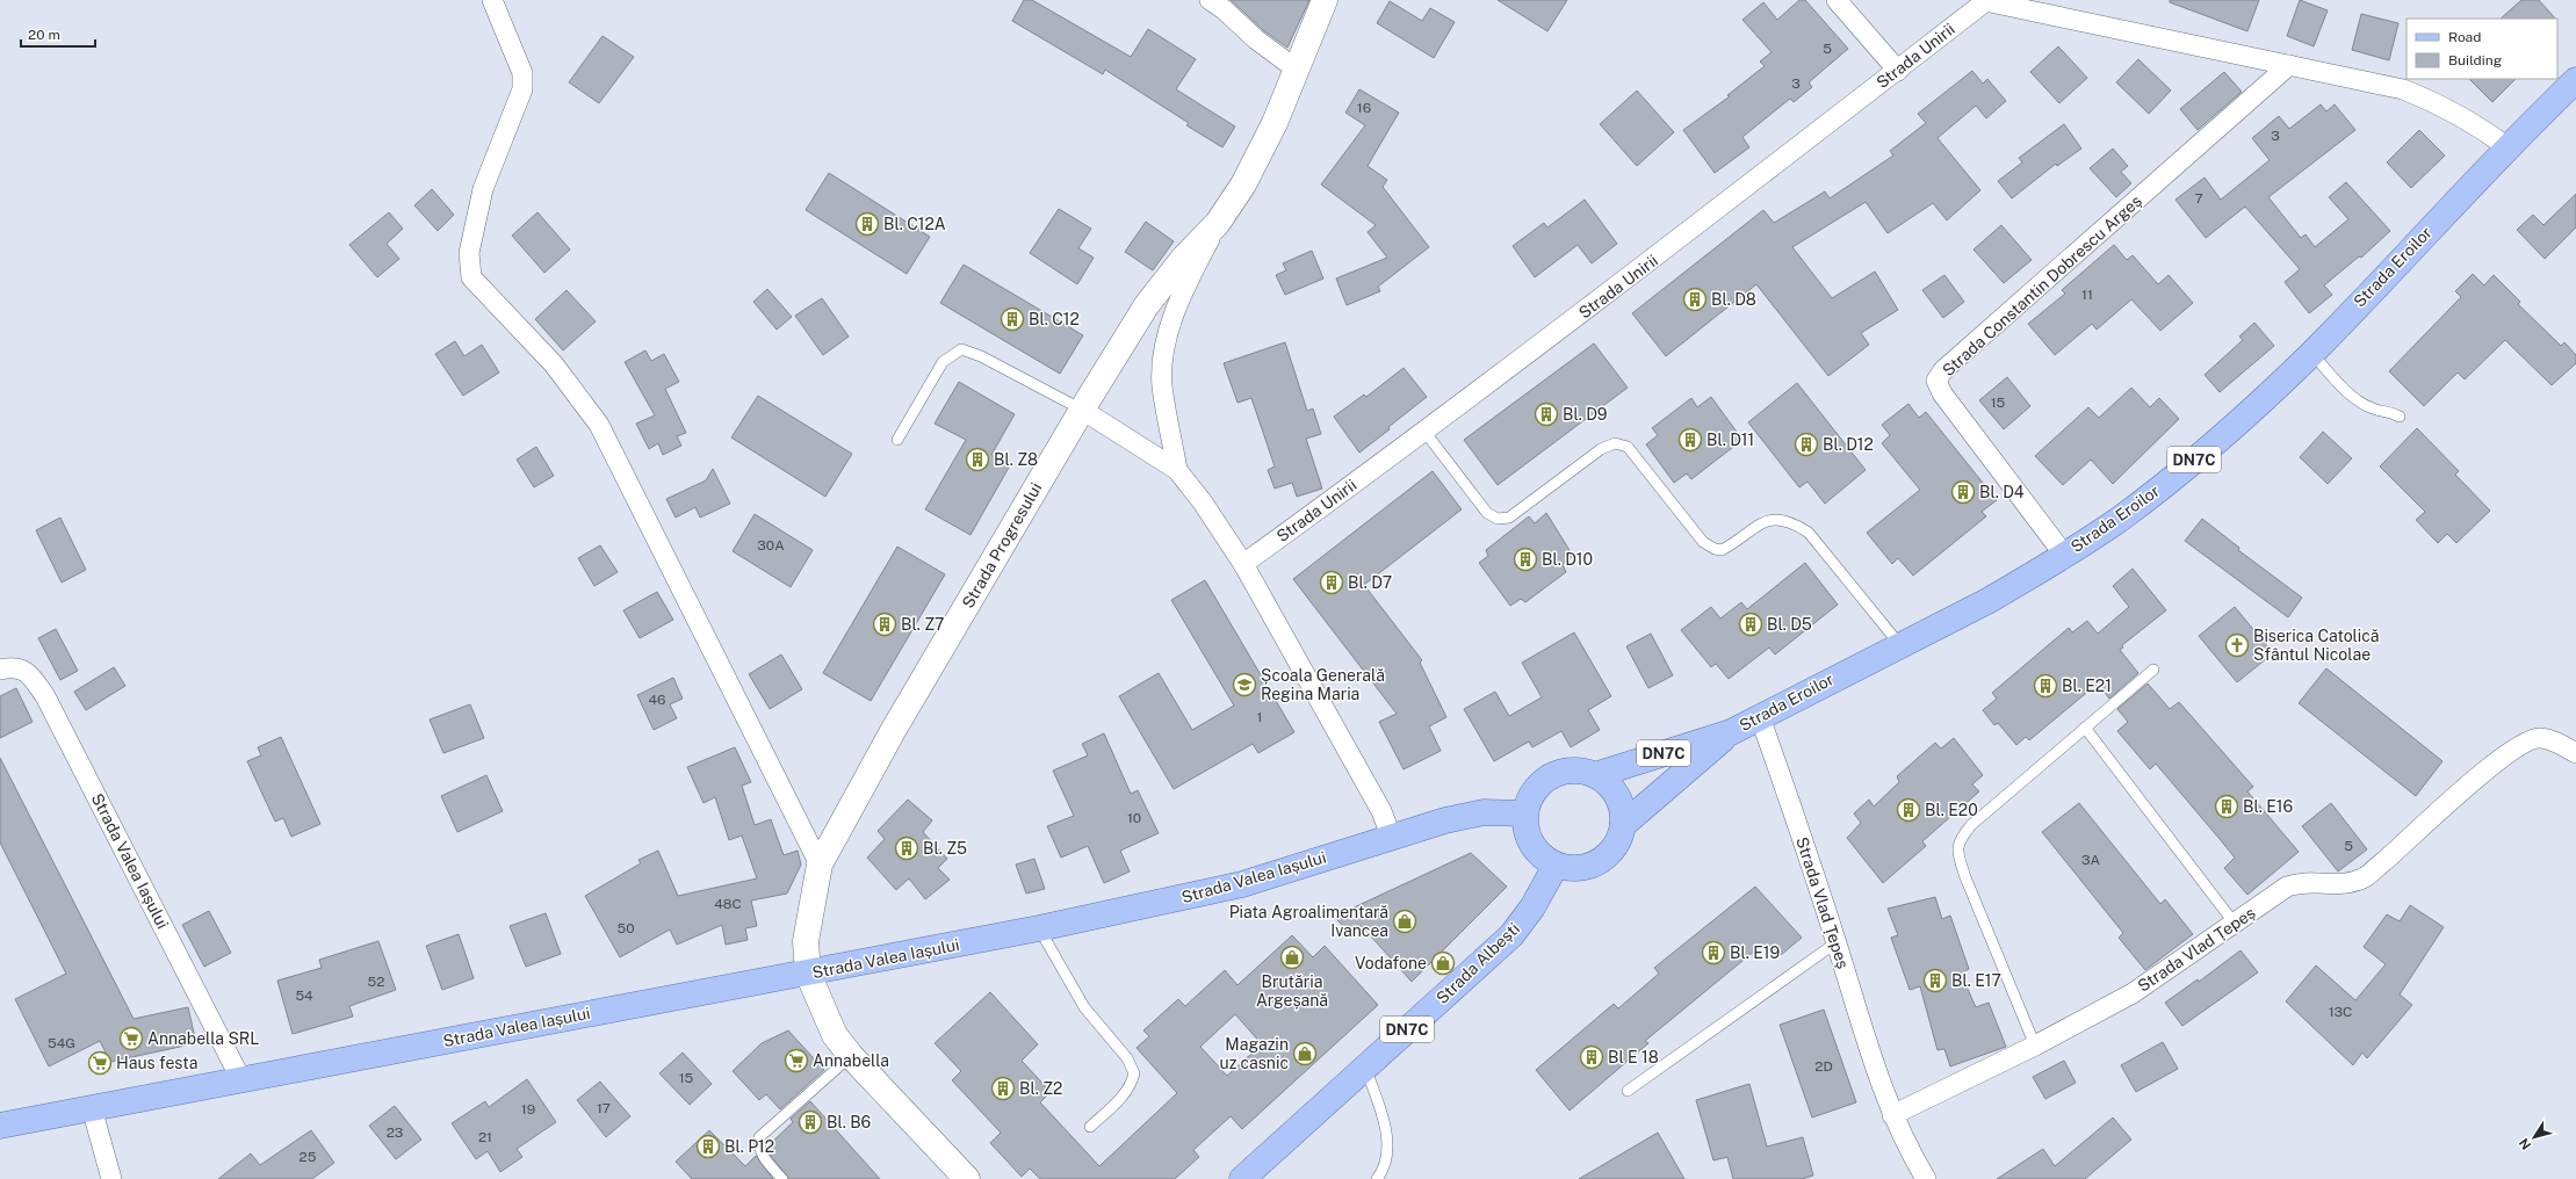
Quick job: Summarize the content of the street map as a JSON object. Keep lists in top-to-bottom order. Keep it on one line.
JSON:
{"streets":{"main road":["Strada Eroilor","DN7C","Strada Valea Iașului","Strada Albești"],"street":["Strada Unirii","Strada Constantin Dobrescu Argeș","Strada Progresului","Strada Vlad Țepeș"]},"crossings":[["Strada Eroilor","Strada Constantin Dobrescu Argeș"],["Strada Eroilor","DN7C"],["Strada Eroilor","Strada Valea Iașului"],["Strada Eroilor","Strada Vlad Țepeș"],["Strada Eroilor","Strada Albești"],["DN7C","Strada Valea Iașului"],["DN7C","Strada Albești"],["Strada Progresului","Strada Valea Iașului"],["Strada Valea Iașului","Strada Albești"]],"places":{"building":["Bl. C12A","Bl. D8","Bl. C12","Bl. D9","Bl. D11","Bl. D12","Bl. Z8","Bl. D4","Bl. D10","Bl. D7","Bl. Z7","Bl. D5","Bl. E21","Bl. E16","Bl. E20","Bl. Z5","Bl. E19","Bl. E17","Bl E 18","Bl. Z2","Bl. B6","Bl. P12"],"church":["Biserica Catolică Sfântul Nicolae"],"school or university":["Școala Generală Regina Maria"],"shop":["Piata Agroalimentară Ivancea","Brutăria Argeșană","Vodafone","Magazin uz casnic"],"supermarket":["Annabella SRL","Annabella","Haus festa"]},"house_numbers":["5","3","16","3","7","11","15","30A","46","1","10","5","3A","48C","50","52","54","13C","54G","2D","15","17","19","23","21","25"],"legend":["Road","Building"],"scale_bar":"20 m","north":"bottom left"}
